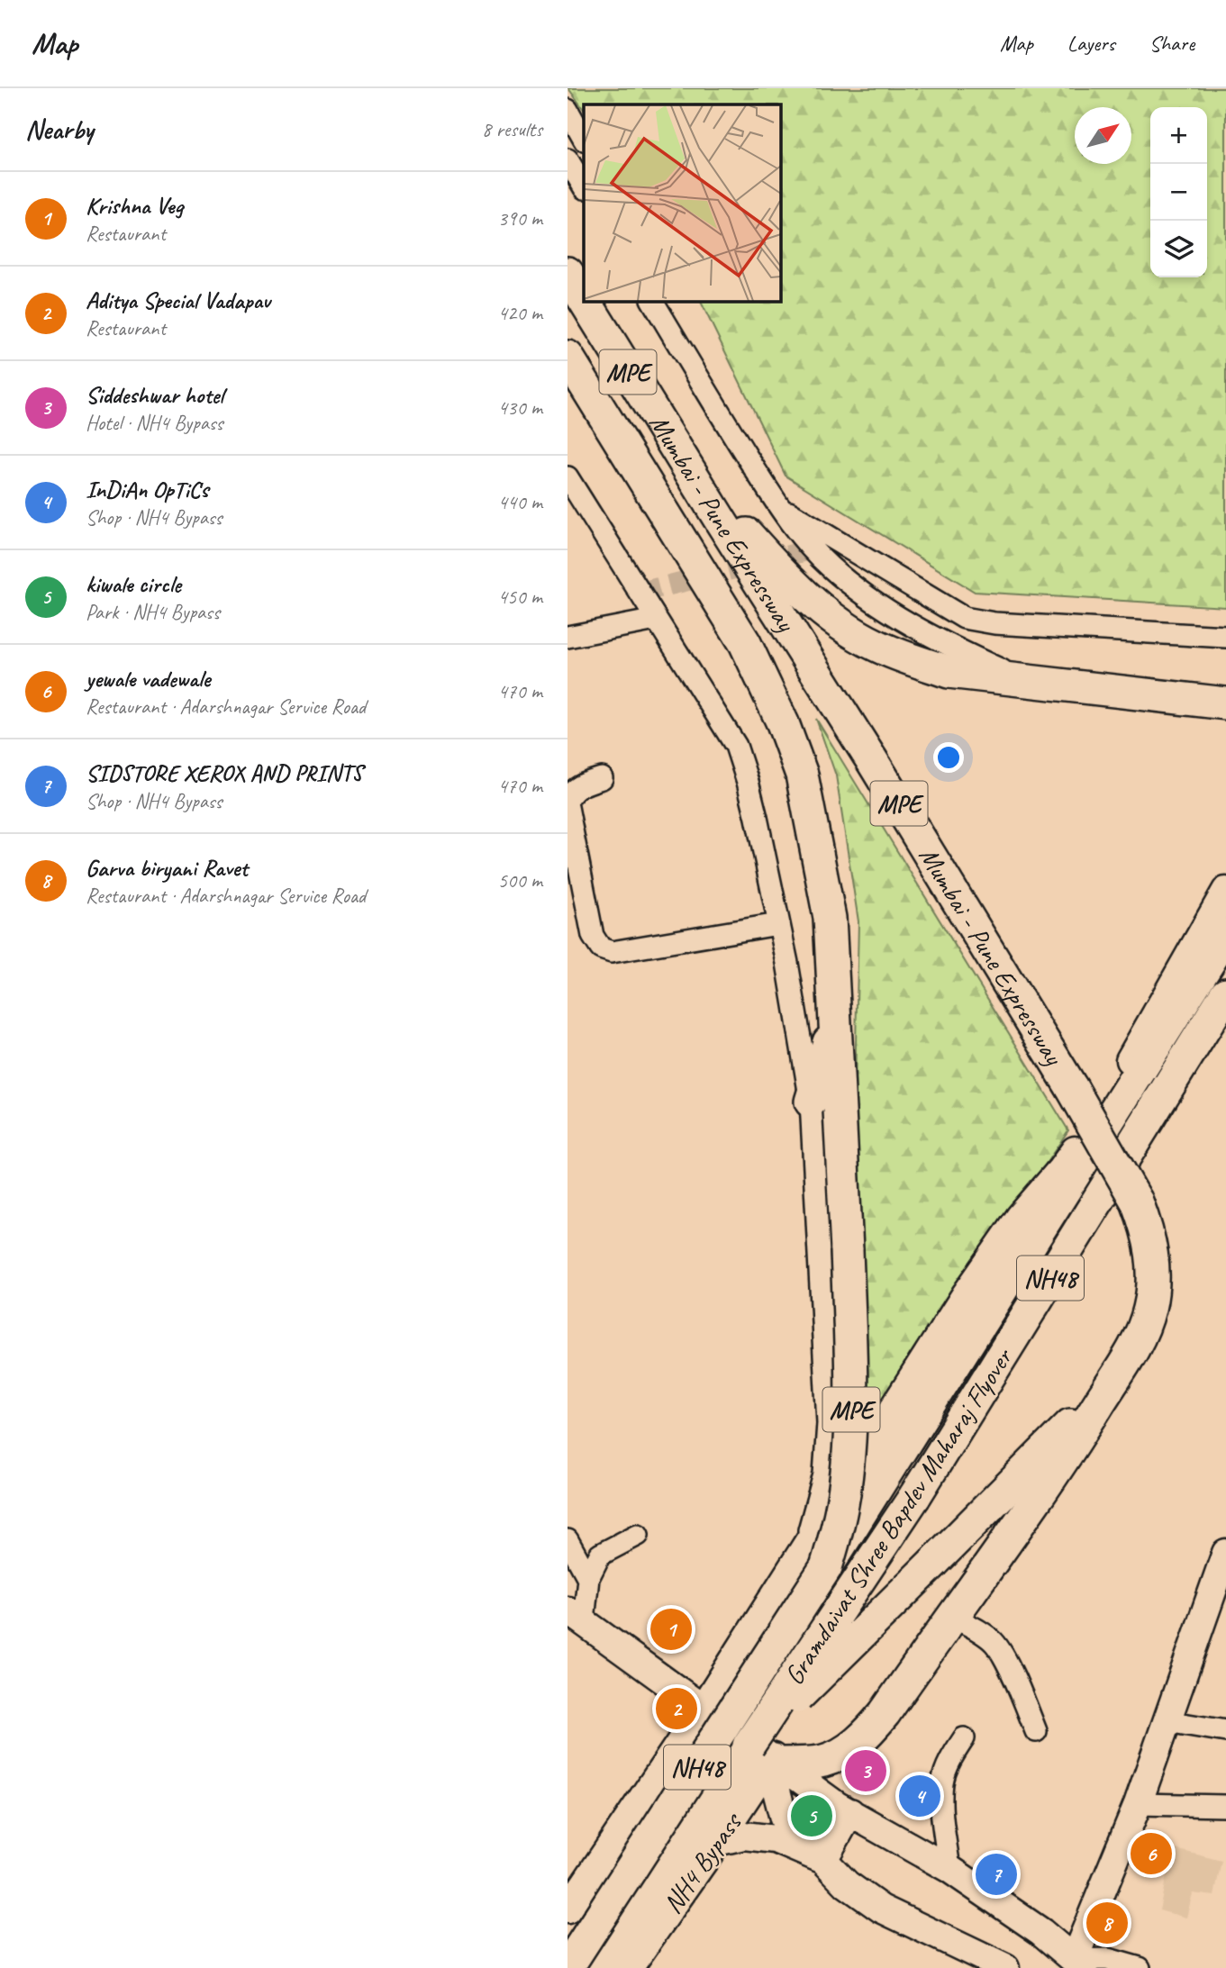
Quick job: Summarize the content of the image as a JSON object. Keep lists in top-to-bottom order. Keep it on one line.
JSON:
{"streets":{"highway":["MPE","Mumbai - Pune Expressway","NH48","Gramdaivat Shree Bapdev Maharaj Flyover"],"main road":["NH4 Bypass"]},"crossings":[["MPE","Mumbai - Pune Expressway"],["MPE","Gramdaivat Shree Bapdev Maharaj Flyover"],["MPE","NH4 Bypass"],["NH48","Gramdaivat Shree Bapdev Maharaj Flyover"],["Gramdaivat Shree Bapdev Maharaj Flyover","NH4 Bypass"]],"north":"top right","page":{"header":"Map","nav":["Map","Layers","Share"],"heading":["Nearby","8 results"],"map_buttons":["+","−"],"list":[{"mark":"1","name":"Krishna Veg","note":"Restaurant","value":"390 m"},{"mark":"2","name":"Aditya Special Vadapav","note":"Restaurant","value":"420 m"},{"mark":"3","name":"Siddeshwar hotel","note":"Hotel · NH4 Bypass","value":"430 m"},{"mark":"4","name":"InDiAn OpTiCs","note":"Shop · NH4 Bypass","value":"440 m"},{"mark":"5","name":"kiwale circle","note":"Park · NH4 Bypass","value":"450 m"},{"mark":"6","name":"yewale vadewale","note":"Restaurant · Adarshnagar Service Road","value":"470 m"},{"mark":"7","name":"SIDSTORE XEROX AND PRINTS","note":"Shop · NH4 Bypass","value":"470 m"},{"mark":"8","name":"Garva biryani Ravet","note":"Restaurant · Adarshnagar Service Road","value":"500 m"}],"pins":["1","2","3","4","5","6","7","8"]}}
